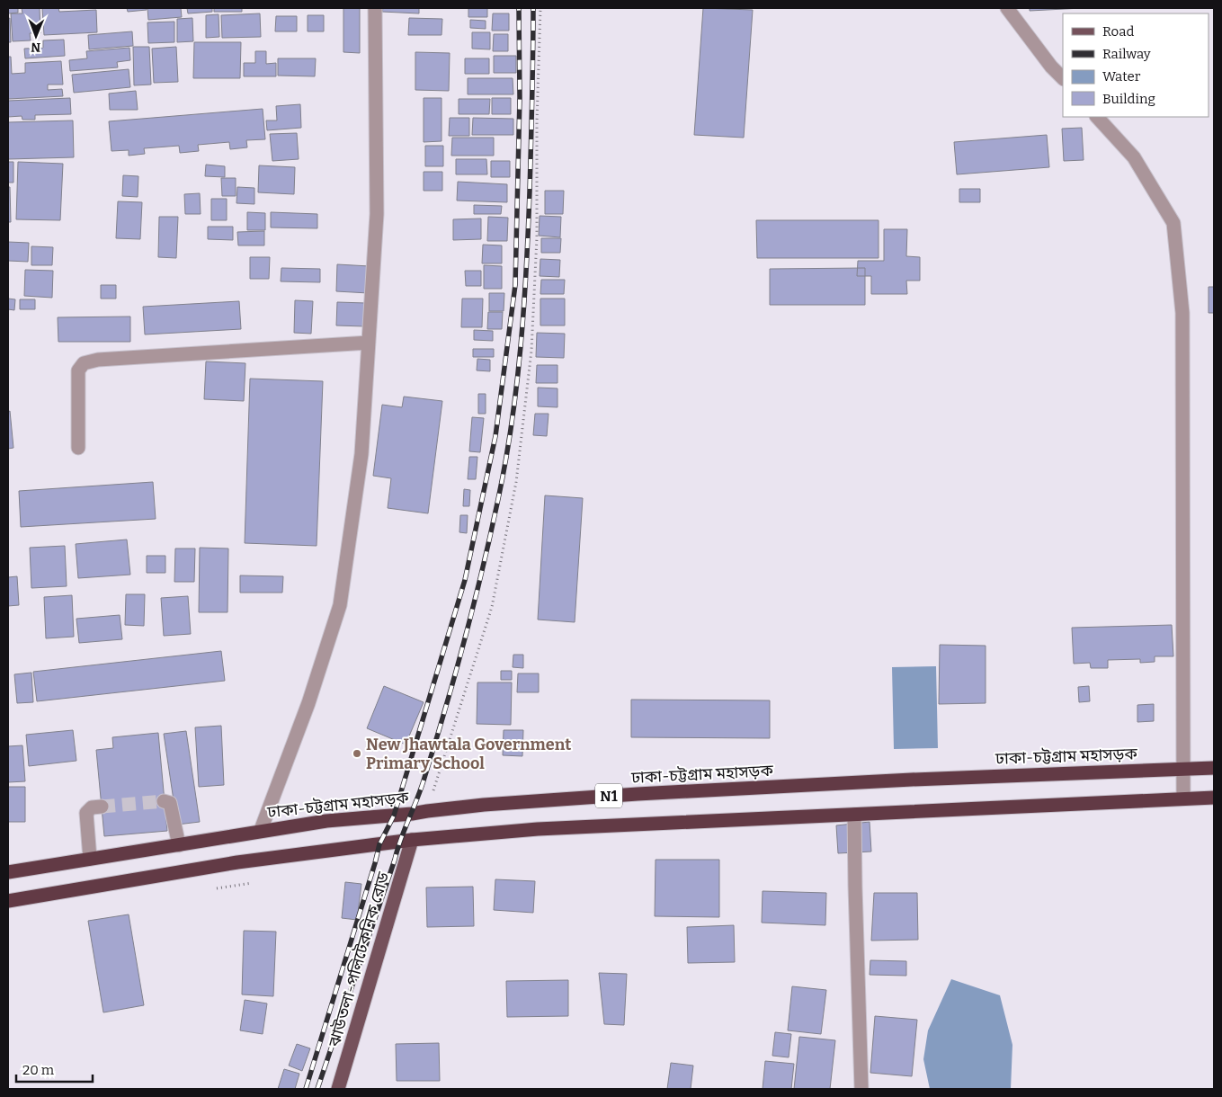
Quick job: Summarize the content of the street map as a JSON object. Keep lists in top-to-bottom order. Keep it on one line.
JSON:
{"streets":{"highway":["ঢাকা-চট্টগ্রাম মহাসড়ক","N1"],"main road":["ঝাউতলা-পলিটেকনিক রোড"]},"crossings":[["N1","ঝাউতলা-পলিটেকনিক রোড"]],"places":["New Jhawtala Government Primary School"],"legend":["Road","Railway","Water","Building"],"scale_bar":"20 m","north":"bottom"}
